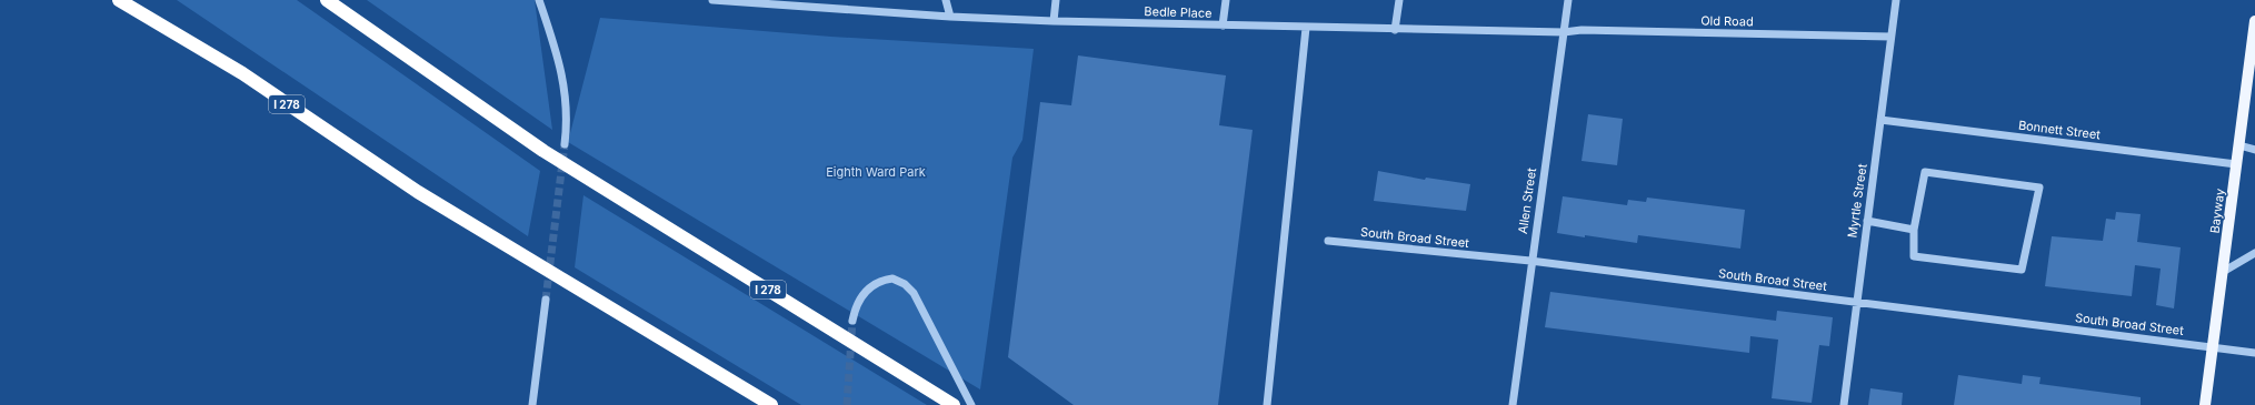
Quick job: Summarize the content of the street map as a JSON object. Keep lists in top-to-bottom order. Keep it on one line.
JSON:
{"streets":{"highway":["I 278"],"main road":["Bayway"],"street":["Bedle Place","Old Road","Bonnett Street","Allen Street","Myrtle Street","South Broad Street"]},"crossings":[["Bedle Place","Old Road"],["Bedle Place","Allen Street"],["Old Road","Allen Street"],["Old Road","Myrtle Street"],["Bonnett Street","Myrtle Street"],["Bonnett Street","Bayway"],["Allen Street","South Broad Street"],["Myrtle Street","South Broad Street"],["Bayway","South Broad Street"]],"parks":["Eighth Ward Park"]}
